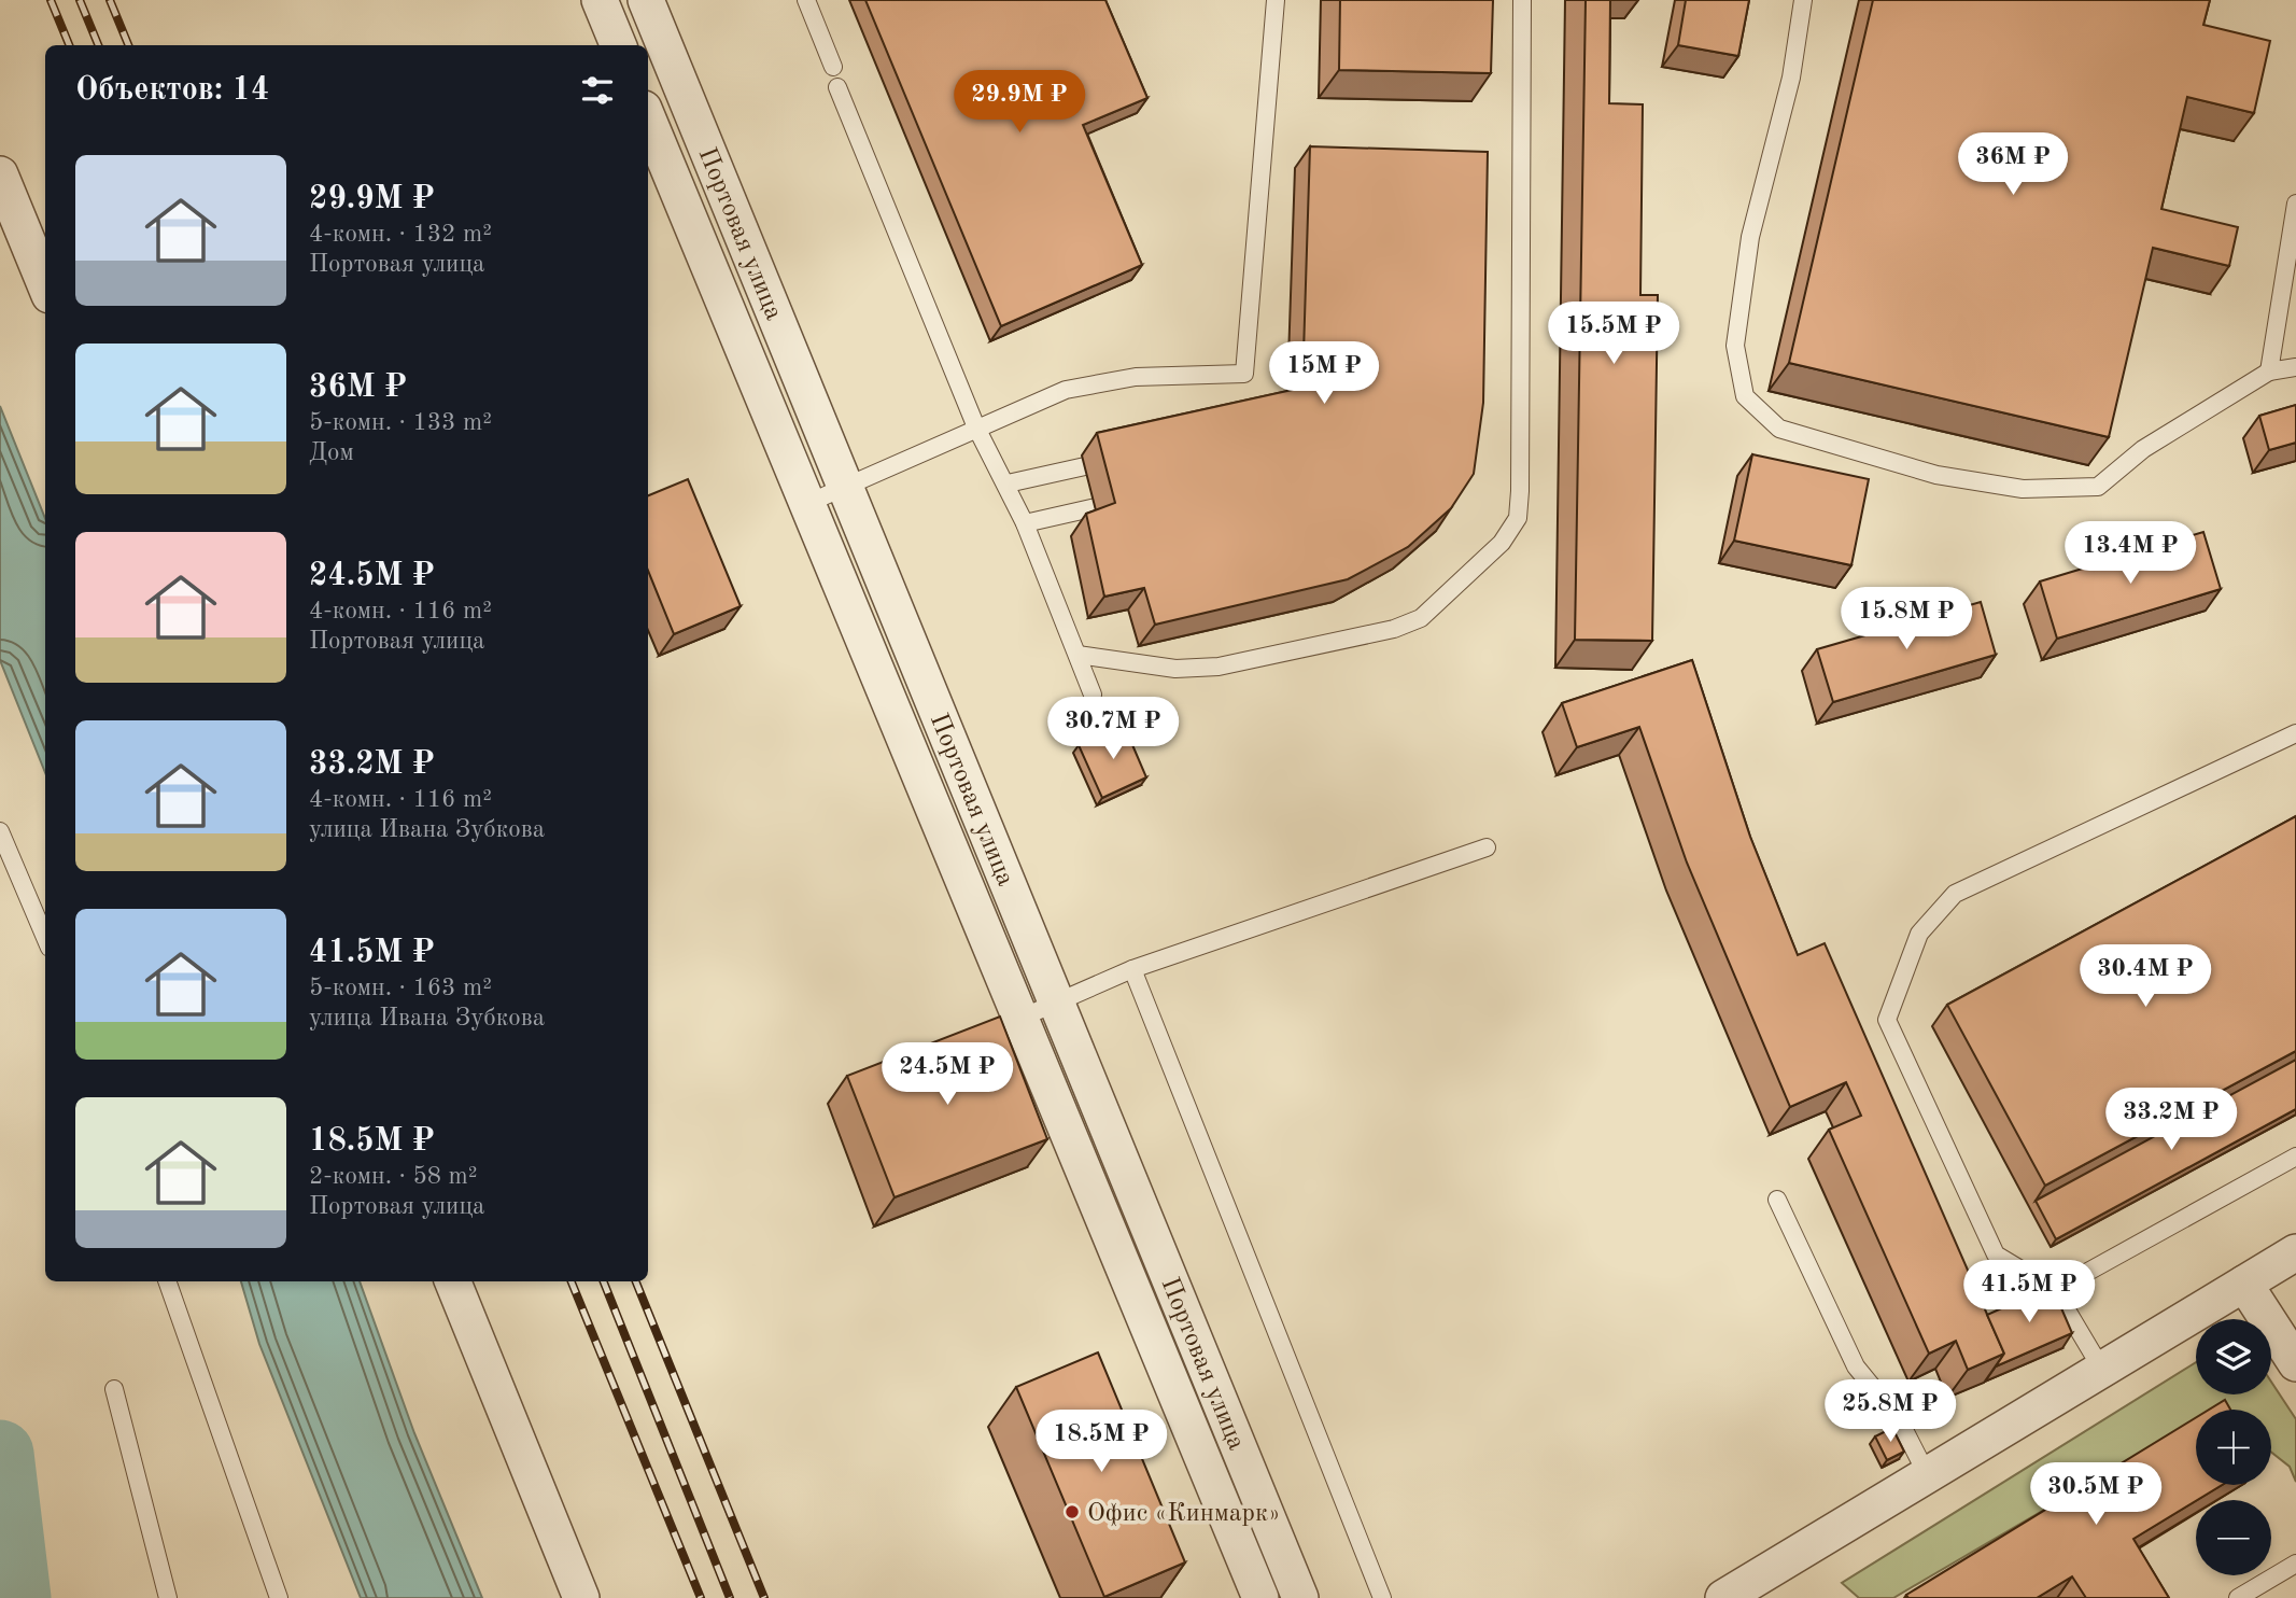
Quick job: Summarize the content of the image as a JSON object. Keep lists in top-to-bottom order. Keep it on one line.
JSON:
{"streets":{"street":["Портовая улица"]},"places":["Офис «Кинмарк»"],"page":{"heading":"Объектов: 14","price":["29.9M ₽","36M ₽","15.5M ₽","15M ₽","13.4M ₽","15.8M ₽","30.7M ₽","30.4M ₽","24.5M ₽","33.2M ₽","41.5M ₽","25.8M ₽","18.5M ₽","30.5M ₽"],"list":[{"name":"29.9M ₽","note":"4-комн. · 132 m² · Портовая улица"},{"name":"36M ₽","note":"5-комн. · 133 m² · Дом"},{"name":"24.5M ₽","note":"4-комн. · 116 m² · Портовая улица"},{"name":"33.2M ₽","note":"4-комн. · 116 m² · улица Ивана Зубкова"},{"name":"41.5M ₽","note":"5-комн. · 163 m² · улица Ивана Зубкова"},{"name":"18.5M ₽","note":"2-комн. · 58 m² · Портовая улица"}],"map_buttons":["+","−"]}}
